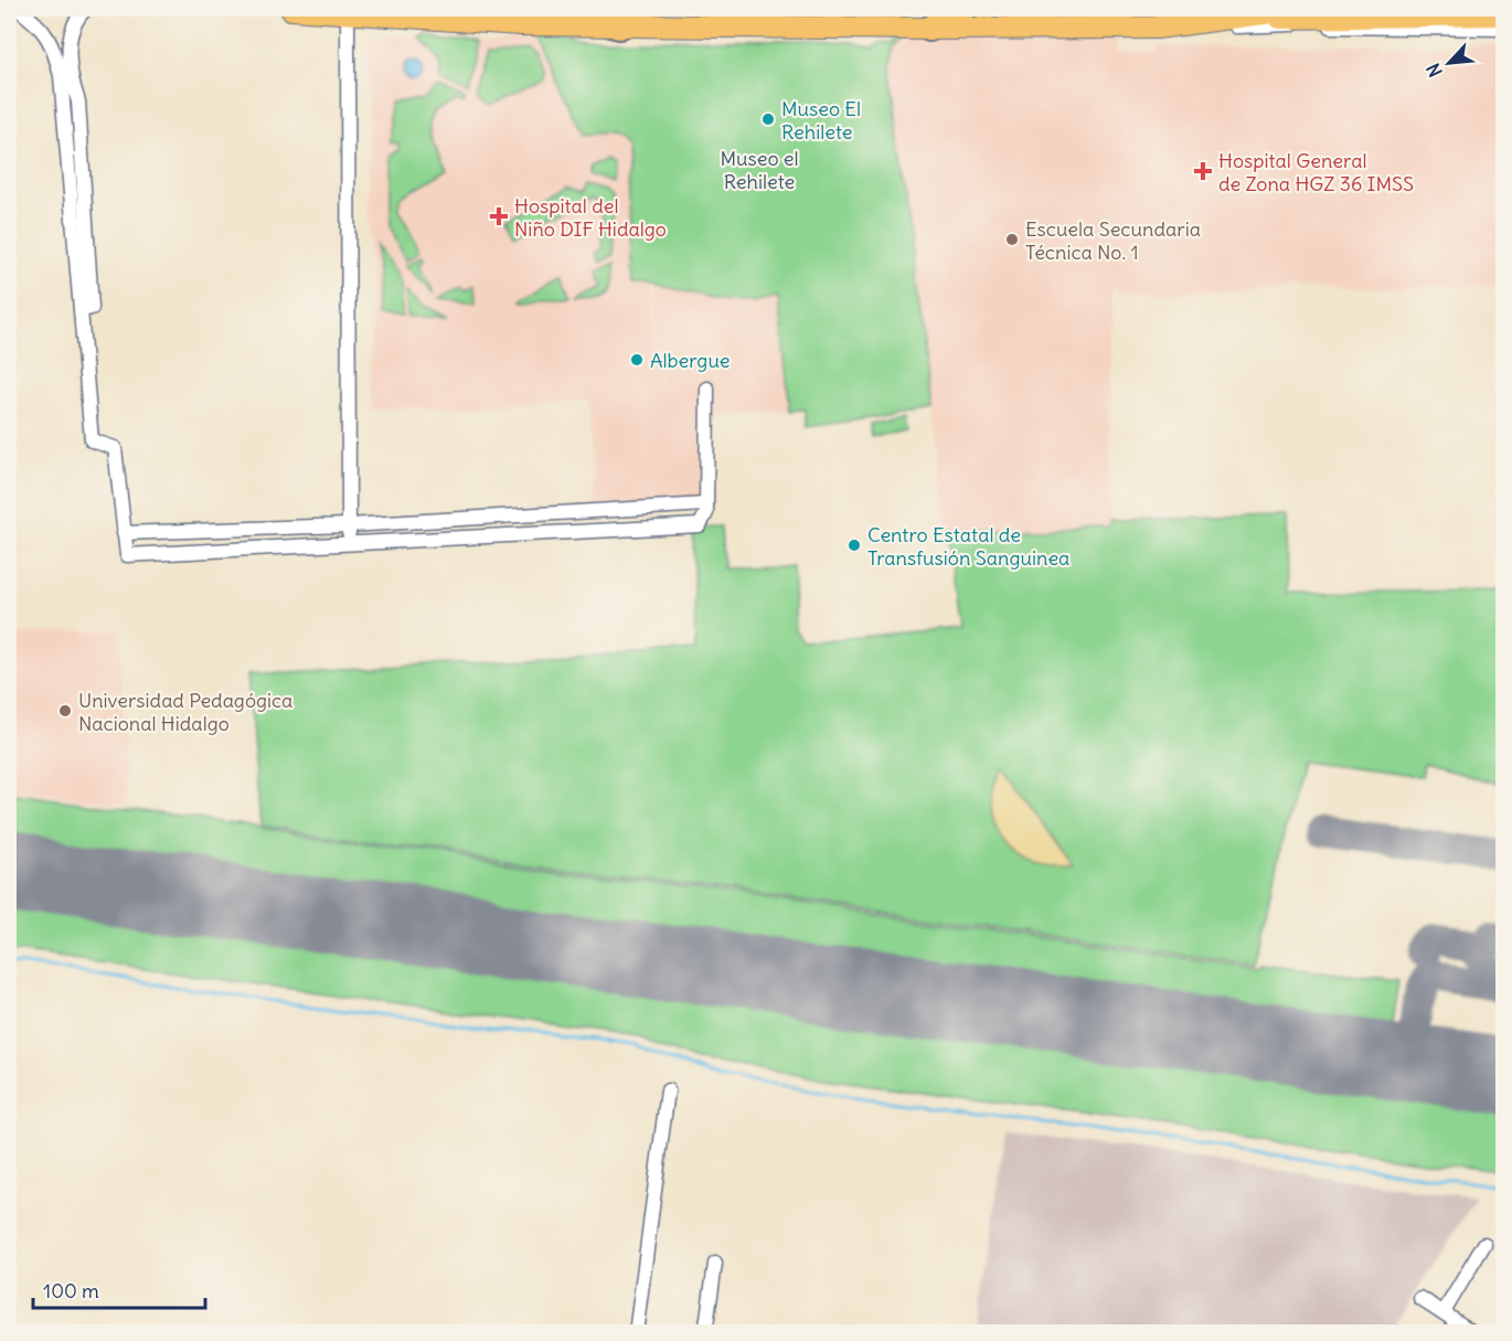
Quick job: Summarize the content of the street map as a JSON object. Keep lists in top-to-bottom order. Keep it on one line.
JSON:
{"parks":["Museo el Rehilete"],"places":{"other":["Museo El Rehilete","Escuela Secundaria Técnica No. 1","Albergue","Centro Estatal de Transfusión Sanguinea","Universidad Pedagógica Nacional Hidalgo"],"health":["Hospital General de Zona HGZ 36 IMSS","Hospital del Niño DIF Hidalgo"]},"scale_bar":"100 m","north":"bottom left"}
